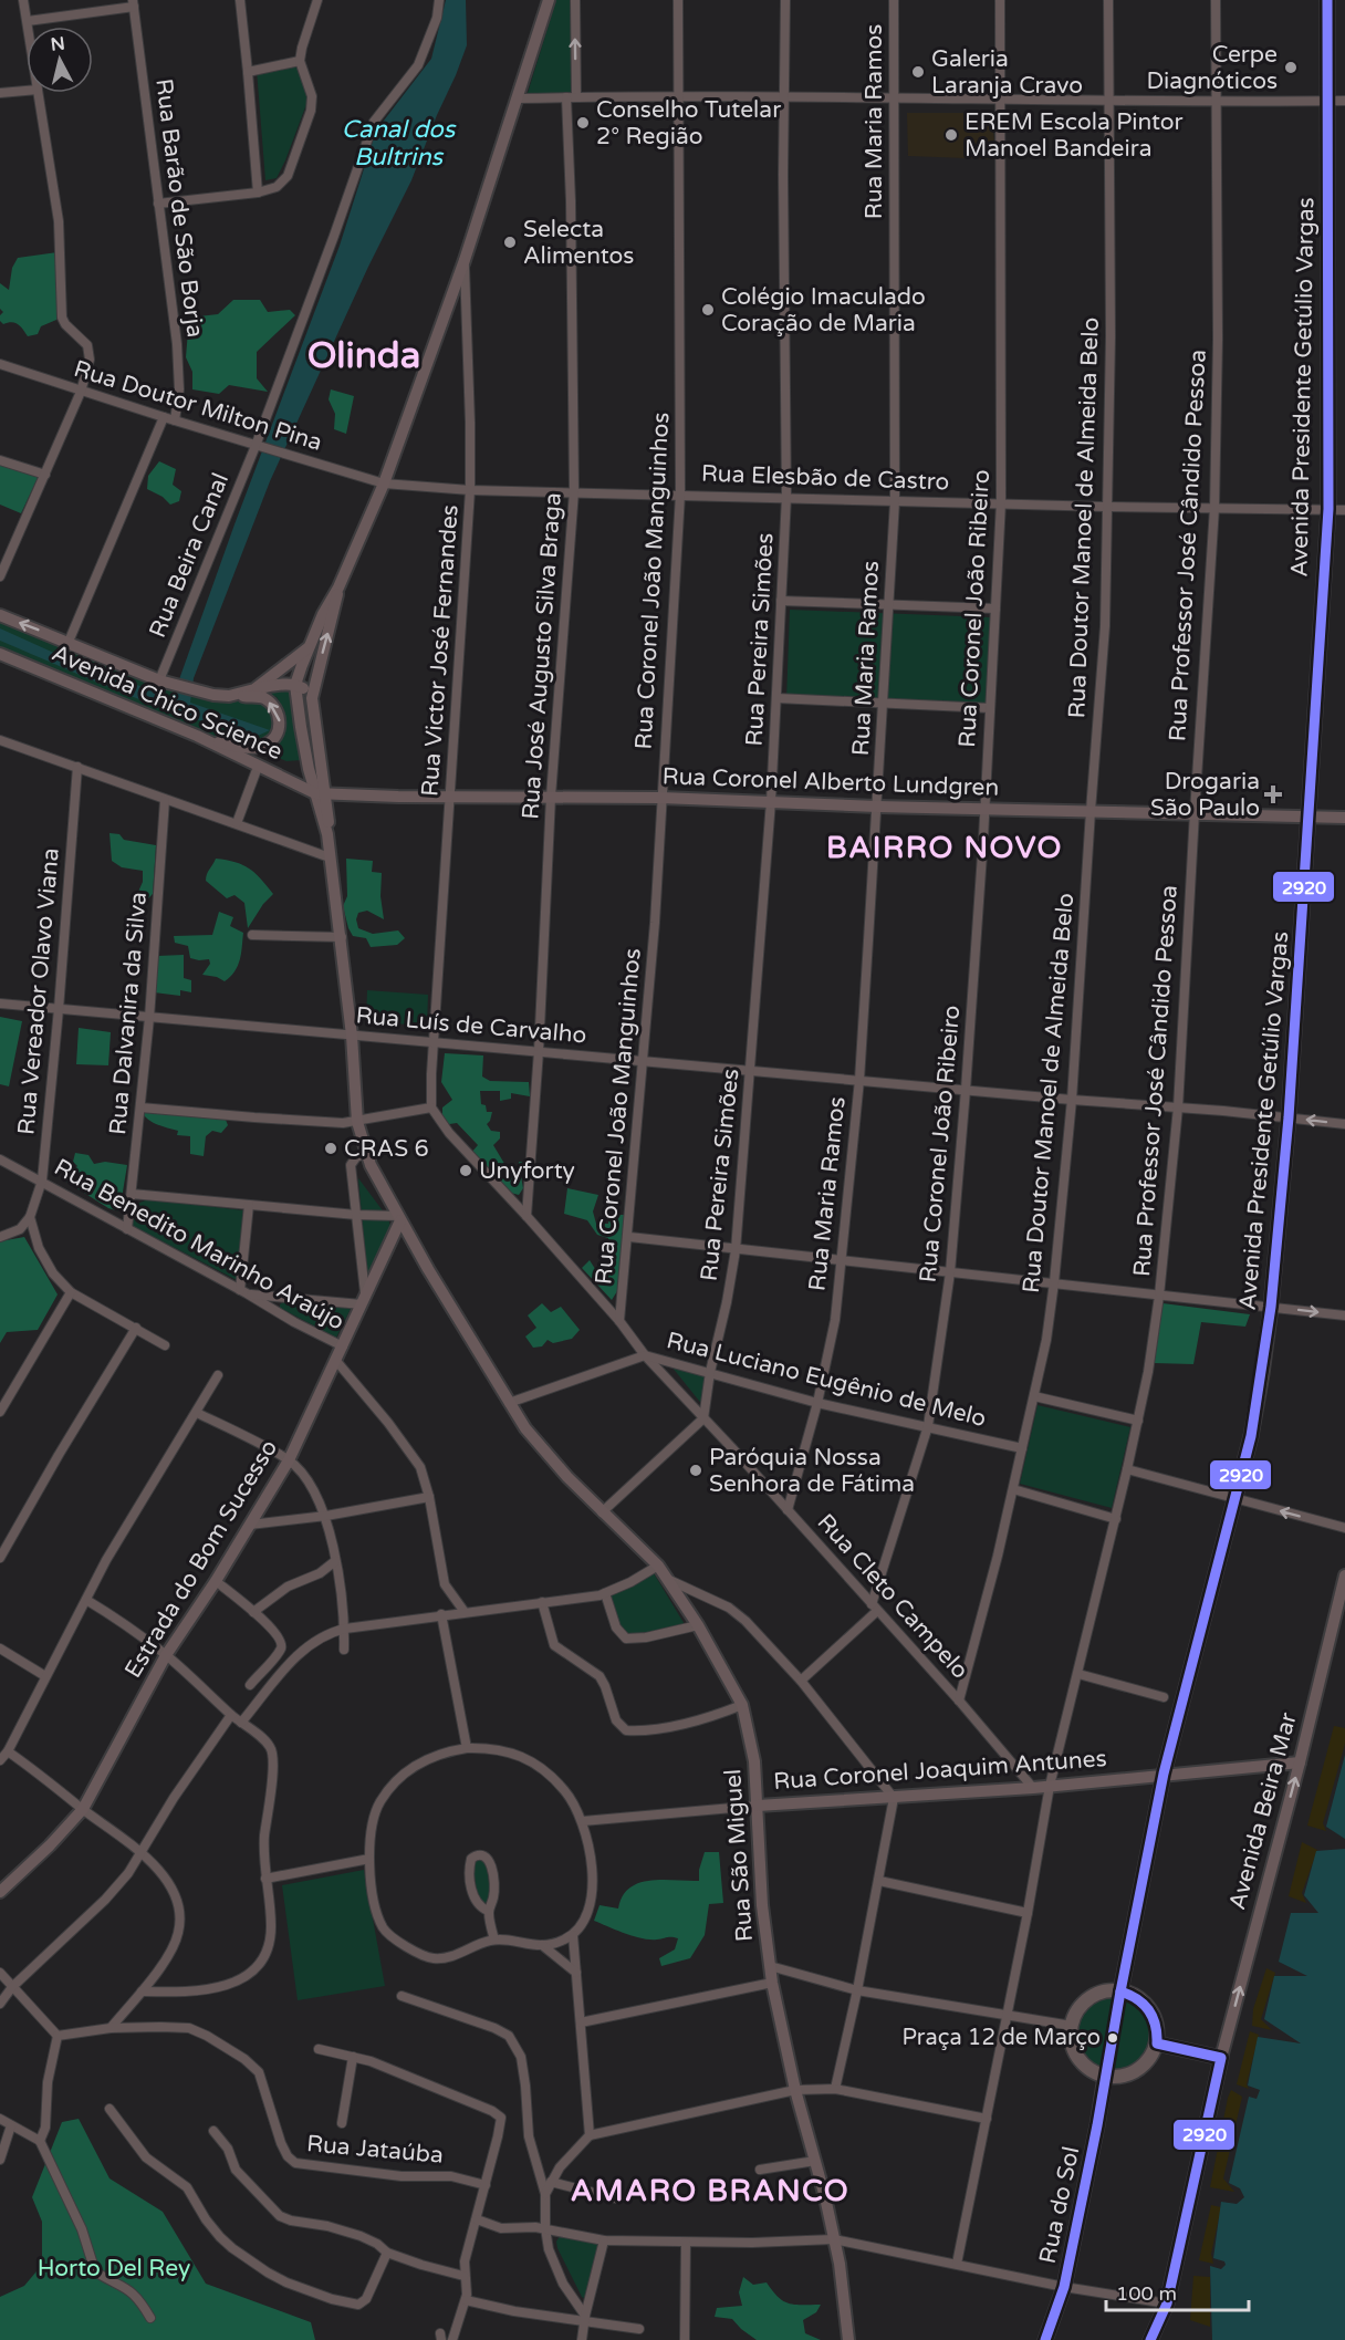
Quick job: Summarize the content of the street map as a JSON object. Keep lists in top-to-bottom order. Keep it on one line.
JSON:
{"streets":{"main road":["Avenida Presidente Getúlio Vargas","Avenida Chico Science","Rua Coronel Alberto Lundgren","Estrada do Bom Sucesso","Rua Coronel Joaquim Antunes","Avenida Beira Mar","Rua São Miguel","Rua do Sol"],"street":["Rua Maria Ramos","Rua Barão de São Borja","Rua Doutor Milton Pina","Rua Elesbão de Castro","Rua Doutor Manoel de Almeida Belo","Rua Professor José Cândido Pessoa","Rua Beira Canal","Rua Coronel João Manguinhos","Rua Coronel João Ribeiro","Rua Pereira Simões","Rua Victor José Fernandes","Rua José Augusto Silva Braga","Rua Vereador Olavo Viana","Rua Dalvanira da Silva","Rua Luís de Carvalho","Rua Benedito Marinho Araújo","Rua Luciano Eugênio de Melo","Rua Cleto Campelo","Rua Jataúba"]},"crossings":[["Rua Maria Ramos","Rua Elesbão de Castro"],["Rua Maria Ramos","Rua Coronel Alberto Lundgren"],["Rua Maria Ramos","Rua Luís de Carvalho"],["Rua Maria Ramos","Rua Luciano Eugênio de Melo"],["Rua Maria Ramos","Rua Cleto Campelo"],["Rua Barão de São Borja","Rua Doutor Milton Pina"],["Avenida Presidente Getúlio Vargas","Rua Elesbão de Castro"],["Avenida Presidente Getúlio Vargas","Rua Coronel Alberto Lundgren"],["Avenida Presidente Getúlio Vargas","Rua Luís de Carvalho"],["Avenida Presidente Getúlio Vargas","Rua Coronel Joaquim Antunes"],["Avenida Presidente Getúlio Vargas","Rua do Sol"],["Rua Doutor Milton Pina","Rua Elesbão de Castro"],["Rua Doutor Milton Pina","Rua Beira Canal"],["Rua Elesbão de Castro","Rua Doutor Manoel de Almeida Belo"],["Rua Elesbão de Castro","Rua Professor José Cândido Pessoa"],["Rua Elesbão de Castro","Rua Coronel João Manguinhos"],["Rua Elesbão de Castro","Rua Coronel João Ribeiro"],["Rua Elesbão de Castro","Rua Pereira Simões"],["Rua Elesbão de Castro","Rua Victor José Fernandes"],["Rua Elesbão de Castro","Rua José Augusto Silva Braga"],["Rua Doutor Manoel de Almeida Belo","Rua Coronel Alberto Lundgren"],["Rua Doutor Manoel de Almeida Belo","Rua Luís de Carvalho"],["Rua Doutor Manoel de Almeida Belo","Rua Luciano Eugênio de Melo"],["Rua Doutor Manoel de Almeida Belo","Rua Cleto Campelo"],["Rua Professor José Cândido Pessoa","Rua Coronel Alberto Lundgren"],["Rua Professor José Cândido Pessoa","Rua Luís de Carvalho"],["Rua Professor José Cândido Pessoa","Rua Coronel Joaquim Antunes"],["Rua Beira Canal","Avenida Chico Science"],["Rua Coronel João Manguinhos","Rua Coronel Alberto Lundgren"],["Rua Coronel João Manguinhos","Rua Luís de Carvalho"],["Rua Coronel João Manguinhos","Rua Cleto Campelo"],["Rua Coronel João Ribeiro","Rua Coronel Alberto Lundgren"],["Rua Coronel João Ribeiro","Rua Luís de Carvalho"],["Rua Coronel João Ribeiro","Rua Luciano Eugênio de Melo"],["Rua Coronel João Ribeiro","Rua Cleto Campelo"],["Rua Pereira Simões","Rua Coronel Alberto Lundgren"],["Rua Pereira Simões","Rua Luís de Carvalho"],["Rua Pereira Simões","Rua Luciano Eugênio de Melo"],["Rua Pereira Simões","Rua Cleto Campelo"],["Rua Victor José Fernandes","Rua Coronel Alberto Lundgren"],["Rua Victor José Fernandes","Rua Luís de Carvalho"],["Rua José Augusto Silva Braga","Rua Coronel Alberto Lundgren"],["Rua José Augusto Silva Braga","Rua Luís de Carvalho"],["Rua José Augusto Silva Braga","Rua Cleto Campelo"],["Avenida Chico Science","Rua Coronel Alberto Lundgren"],["Avenida Chico Science","Rua São Miguel"],["Rua Coronel Alberto Lundgren","Rua São Miguel"],["Rua Vereador Olavo Viana","Rua Luís de Carvalho"],["Rua Vereador Olavo Viana","Rua Benedito Marinho Araújo"],["Rua Dalvanira da Silva","Rua Luís de Carvalho"],["Rua Dalvanira da Silva","Rua Benedito Marinho Araújo"],["Rua Luís de Carvalho","Rua São Miguel"],["Rua Benedito Marinho Araújo","Estrada do Bom Sucesso"],["Rua Luciano Eugênio de Melo","Rua Cleto Campelo"],["Rua Luciano Eugênio de Melo","Rua São Miguel"],["Estrada do Bom Sucesso","Rua São Miguel"],["Rua Cleto Campelo","Rua Coronel Joaquim Antunes"],["Rua Coronel Joaquim Antunes","Avenida Beira Mar"],["Rua Coronel Joaquim Antunes","Rua São Miguel"]],"one_way":["Avenida Beira Mar"],"districts":["Olinda","BAIRRO NOVO","AMARO BRANCO"],"water":["Canal dos Bultrins"],"parks":["Horto Del Rey"],"places":{"other":["Cerpe Diagnóticos","Galeria Laranja Cravo","Conselho Tutelar 2° Região","EREM Escola Pintor Manoel Bandeira","Selecta Alimentos","Colégio Imaculado Coração de Maria","CRAS 6","Unyforty","Paróquia Nossa Senhora de Fátima","Praça 12 de Março"],"health":["Drogaria São Paulo"]},"lines":["transit line 2920"],"scale_bar":"100 m","north":"top"}
